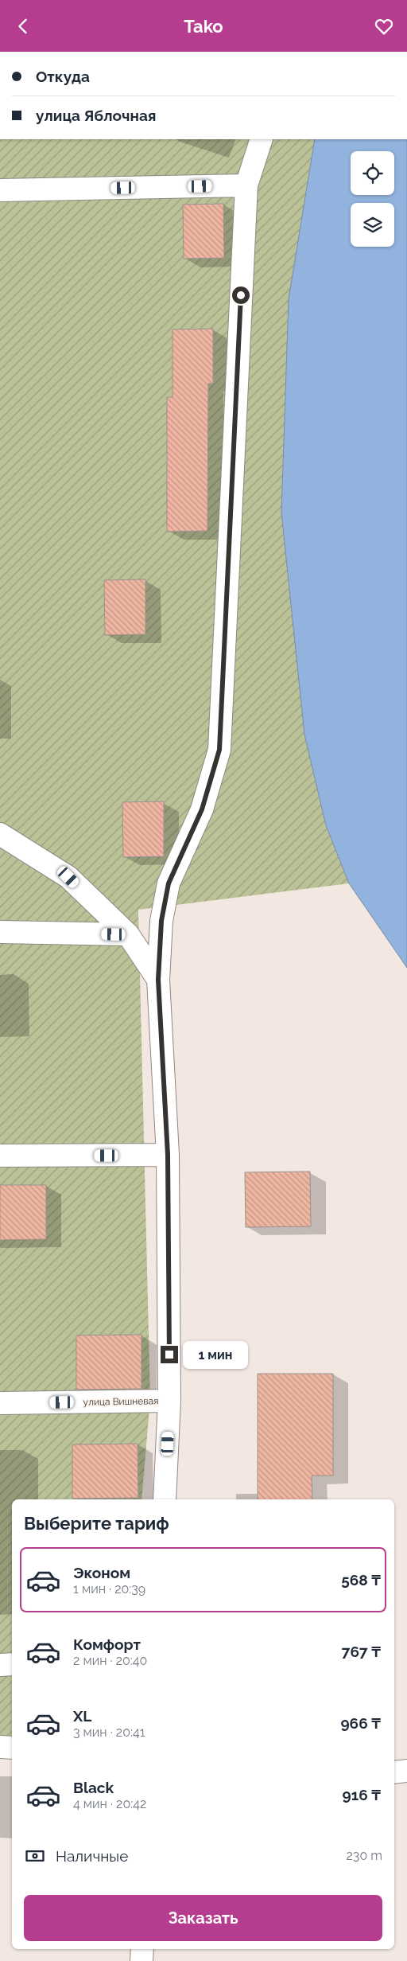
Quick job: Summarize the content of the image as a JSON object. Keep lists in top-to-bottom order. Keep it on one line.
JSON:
{"streets":{"street":["улица Вишневая"]},"page":{"header":"Tako","banner":["Откуда","улица Яблочная"],"bubble":"1 мин","heading":"Выберите тариф","list":[{"name":"Эконом","note":"1 мин · 20:39","value":"568 ₸"},{"name":"Комфорт","note":"2 мин · 20:40","value":"767 ₸"},{"name":"XL","note":"3 мин · 20:41","value":"966 ₸"},{"name":"Black","note":"4 мин · 20:42","value":"916 ₸"}],"pay":["Наличные","230 m"],"buttons":"Заказать"}}
